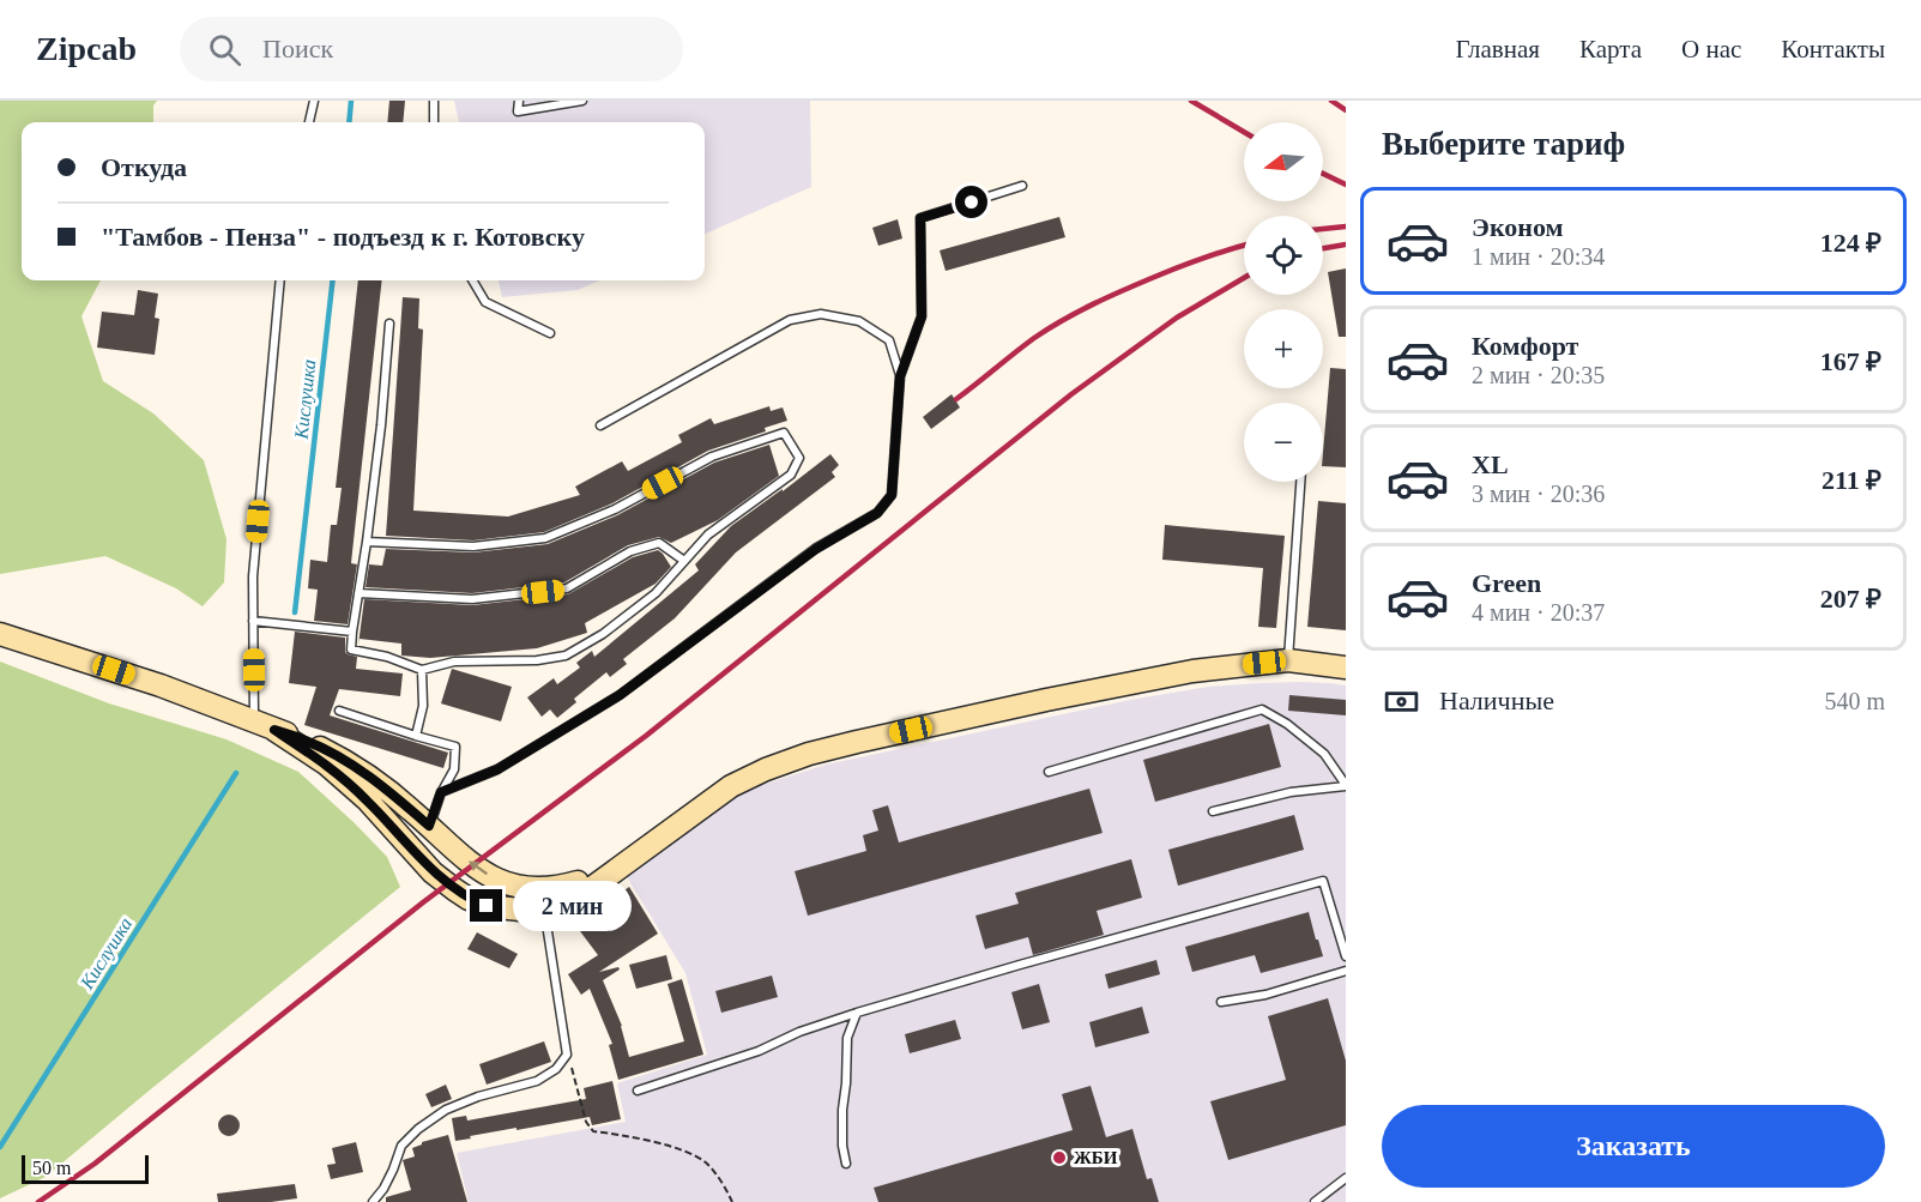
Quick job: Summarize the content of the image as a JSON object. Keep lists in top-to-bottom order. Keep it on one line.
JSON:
{"water":["Кислушка"],"places":["ЖБИ"],"scale_bar":"50 m","north":"left","page":{"header":"Zipcab","search":"Поиск","nav":["Главная","Карта","О нас","Контакты"],"heading":"Выберите тариф","map_buttons":["+","−"],"banner":["Откуда","\"Тамбов - Пенза\" - подъезд к г. Котовску"],"list":[{"name":"Эконом","note":"1 мин · 20:34","value":"124 ₽"},{"name":"Комфорт","note":"2 мин · 20:35","value":"167 ₽"},{"name":"XL","note":"3 мин · 20:36","value":"211 ₽"},{"name":"Green","note":"4 мин · 20:37","value":"207 ₽"}],"pay":["Наличные","540 m"],"bubble":"2 мин","buttons":"Заказать","scale":"50 m"}}
